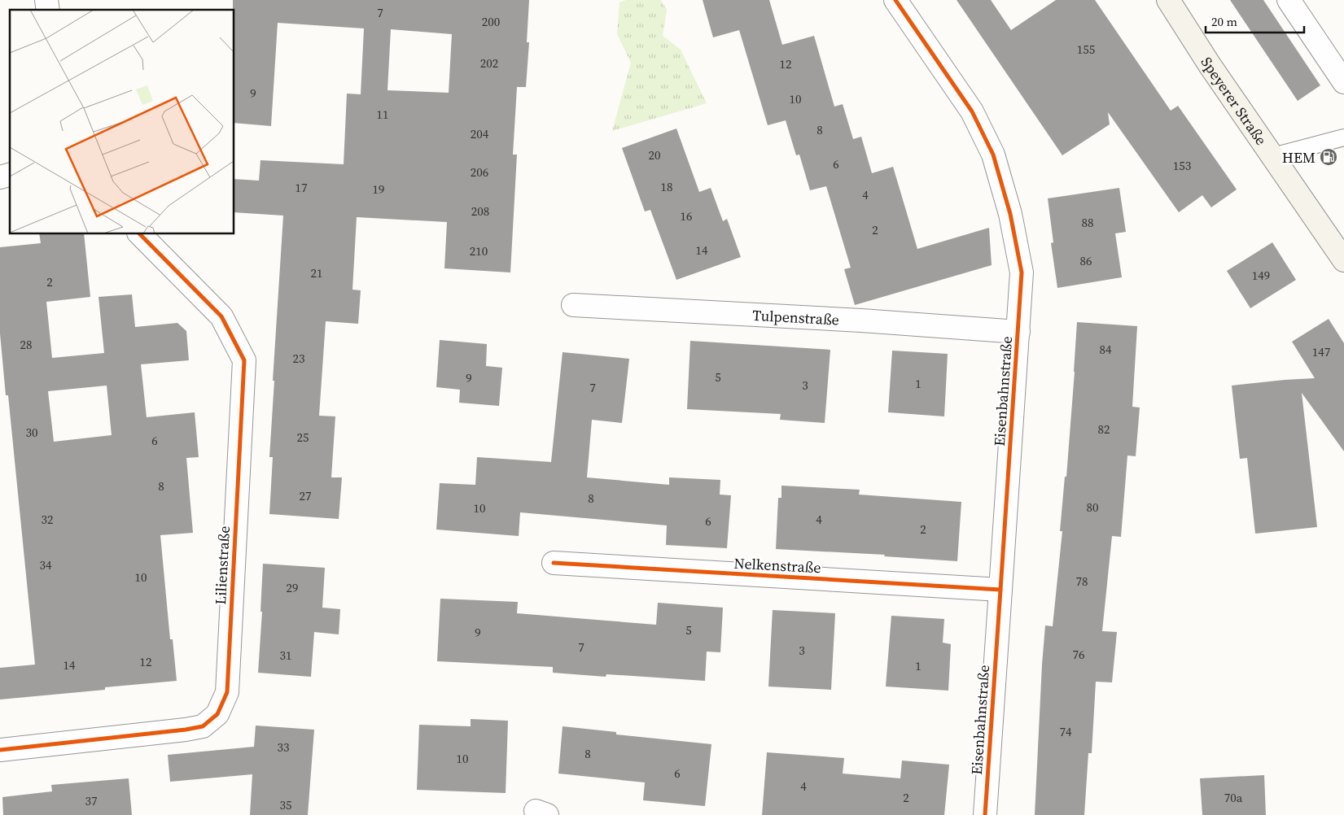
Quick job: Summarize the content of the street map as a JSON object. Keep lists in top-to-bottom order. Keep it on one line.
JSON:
{"streets":{"main road":["Speyerer Straße"],"street":["Tulpenstraße","Eisenbahnstraße","Lilienstraße","Nelkenstraße"]},"crossings":[["Tulpenstraße","Eisenbahnstraße"],["Eisenbahnstraße","Nelkenstraße"]],"places":{"fuel station":["HEM"]},"house_numbers":["7","200","155","202","12","9","10","11","8","204","20","6","153","206","18","17","19","4","208","16","88","2","14","210","86","21","149","2","28","84","147","23","5","9","1","3","7","82","30","25","6","8","27","8","80","10","32","4","6","2","34","10","78","29","5","9","7","3","76","31","12","14","1","74","33","8","10","6","4","2","70a","37","35"],"scale_bar":"20 m"}
